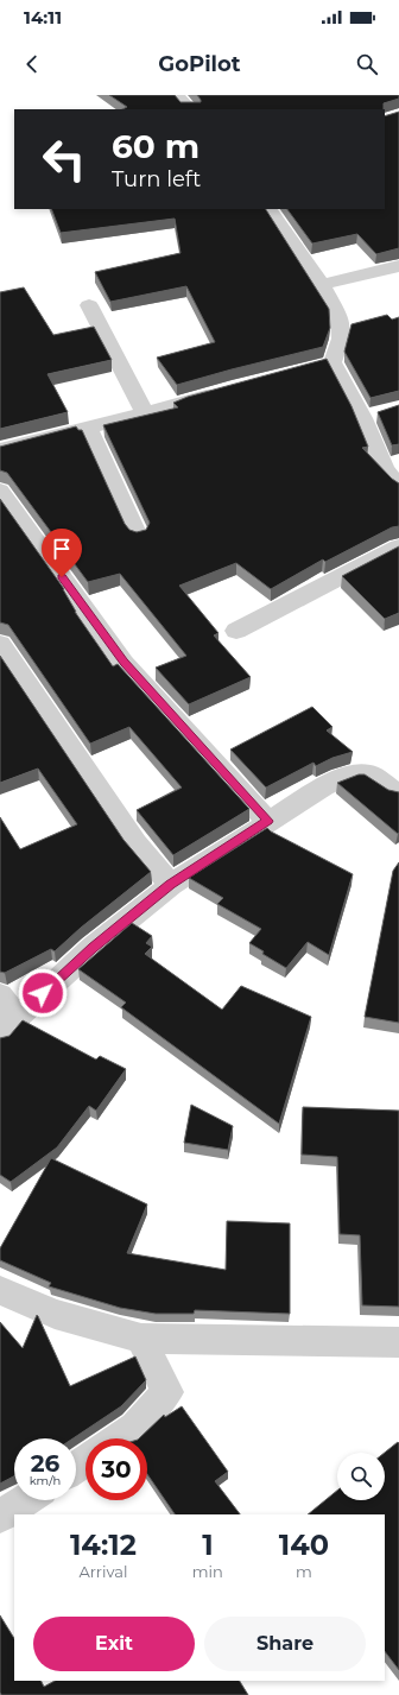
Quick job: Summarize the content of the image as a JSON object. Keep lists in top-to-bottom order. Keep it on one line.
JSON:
{"page":{"status":"14:11","header":"GoPilot","turn":["60 m","Turn left"],"speed":"26 km/h","limit":"30","eta":["14:12","Arrival","1","min","140","m"],"buttons":["Exit","Share"]}}
